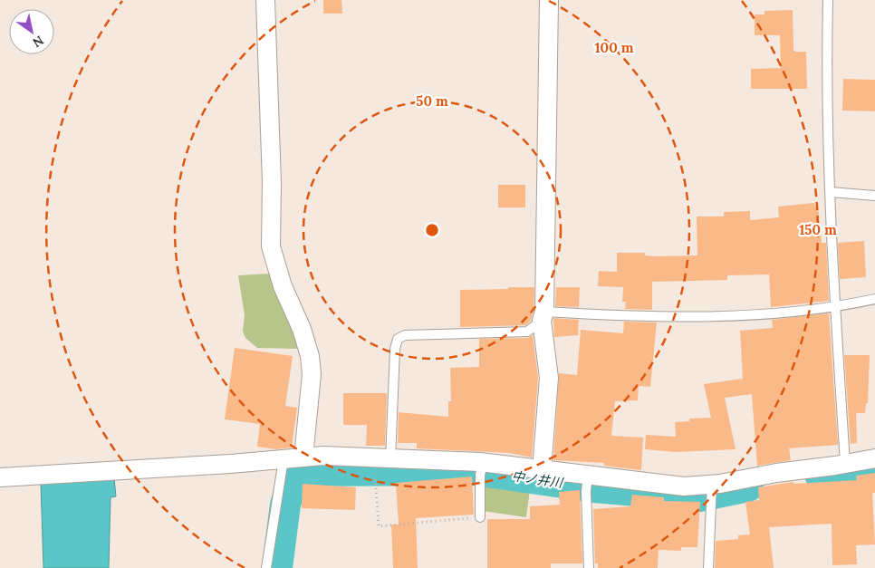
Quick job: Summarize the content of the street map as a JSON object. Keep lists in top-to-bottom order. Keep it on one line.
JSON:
{"water":["中ノ井川"],"north":"bottom right","rings":["100 m","50 m","150 m"]}
